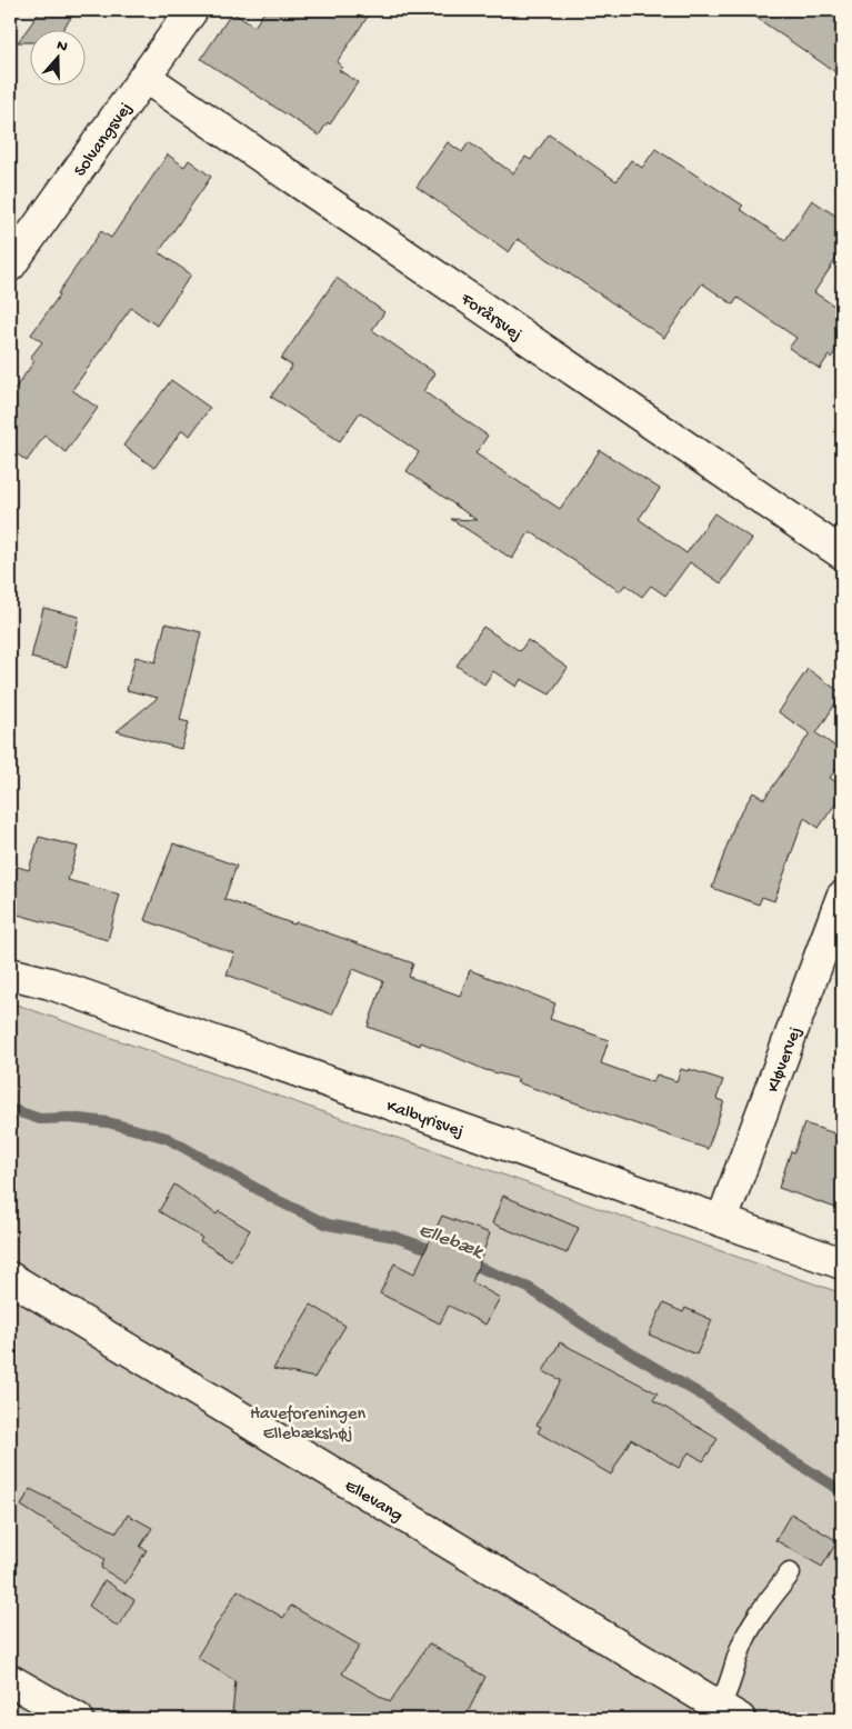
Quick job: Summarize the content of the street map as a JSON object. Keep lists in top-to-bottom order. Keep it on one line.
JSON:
{"streets":{"street":["Solvangsvej","Forårsvej","Kløvervej","Kalbyrisvej","Ellevang"]},"crossings":[["Solvangsvej","Forårsvej"],["Kløvervej","Kalbyrisvej"]],"water":["Ellebæk"],"parks":["Haveforeningen Ellebækshøj"],"north":"top"}
